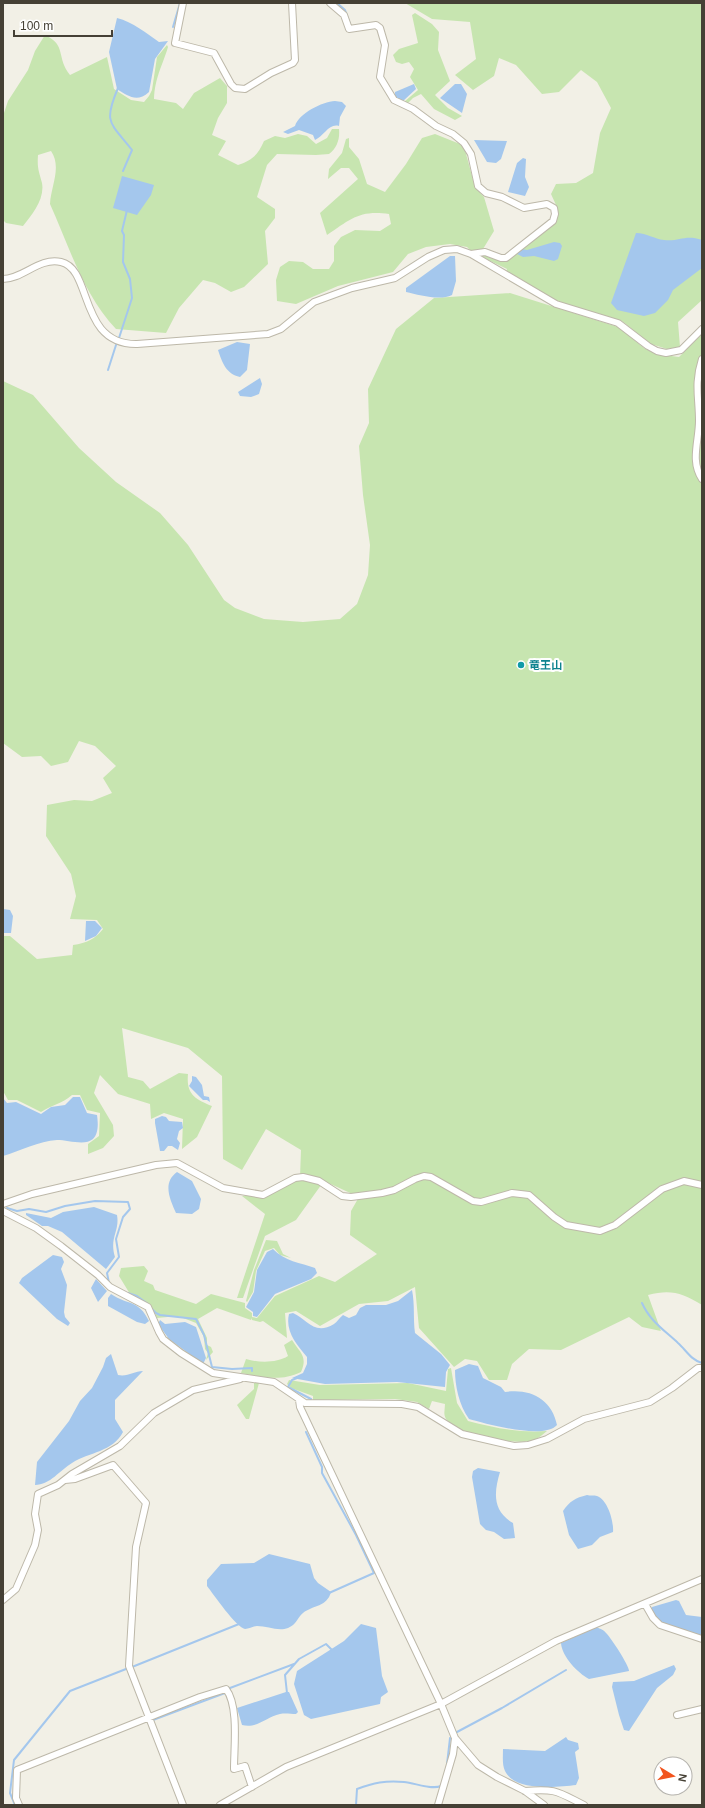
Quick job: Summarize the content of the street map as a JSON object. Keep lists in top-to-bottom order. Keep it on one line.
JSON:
{"places":["竜王山"],"scale_bar":"100 m","north":"right"}
